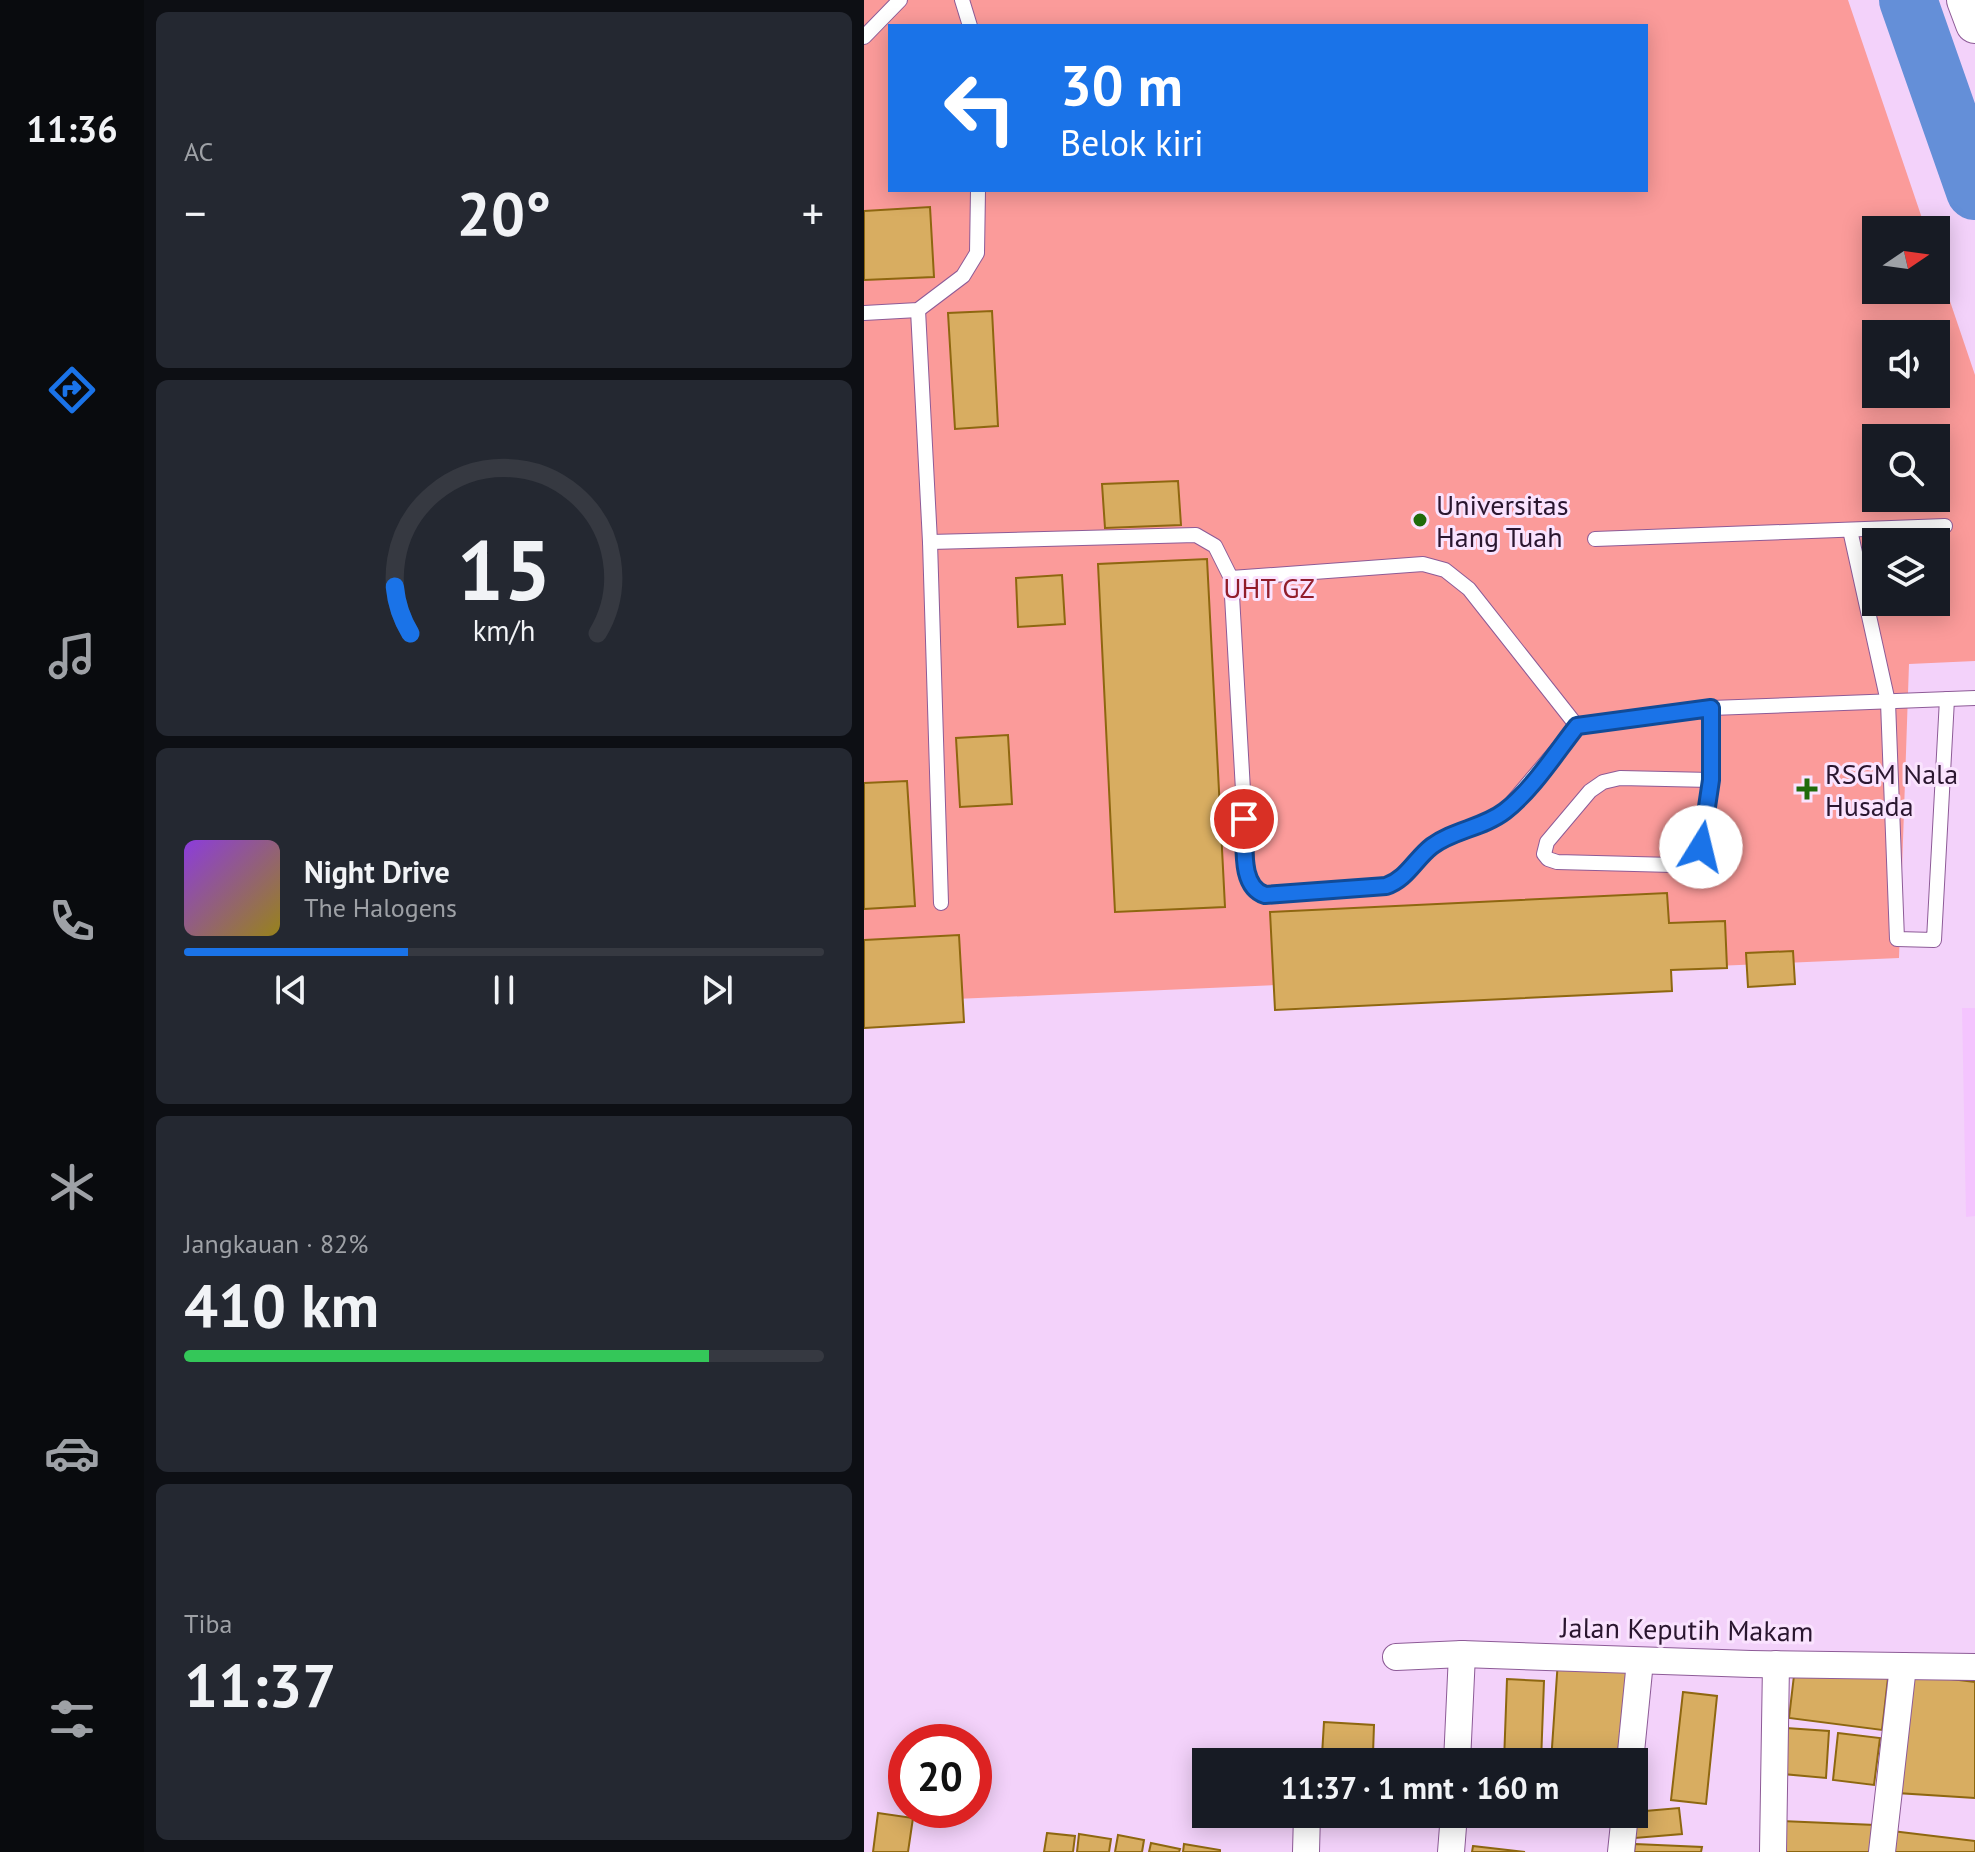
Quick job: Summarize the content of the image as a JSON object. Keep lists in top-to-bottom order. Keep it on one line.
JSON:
{"streets":{"street":["Jalan Keputih Makam"]},"parks":["UHT GZ"],"places":{"other":["Universitas Hang Tuah"],"health":["RSGM Nala Husada"]},"north":"right","page":{"tabs":"11:36","tile":["AC",["Jangkauan · 82%","410 km"],["Tiba","11:37"]],"turn":["30 m","Belok kiri"],"heat":["−","20°","+"],"song":["Night Drive","The Halogens"],"limit":"20","trip":"11:37 · 1 mnt · 160 m","gauge":["15","km/h"]}}
